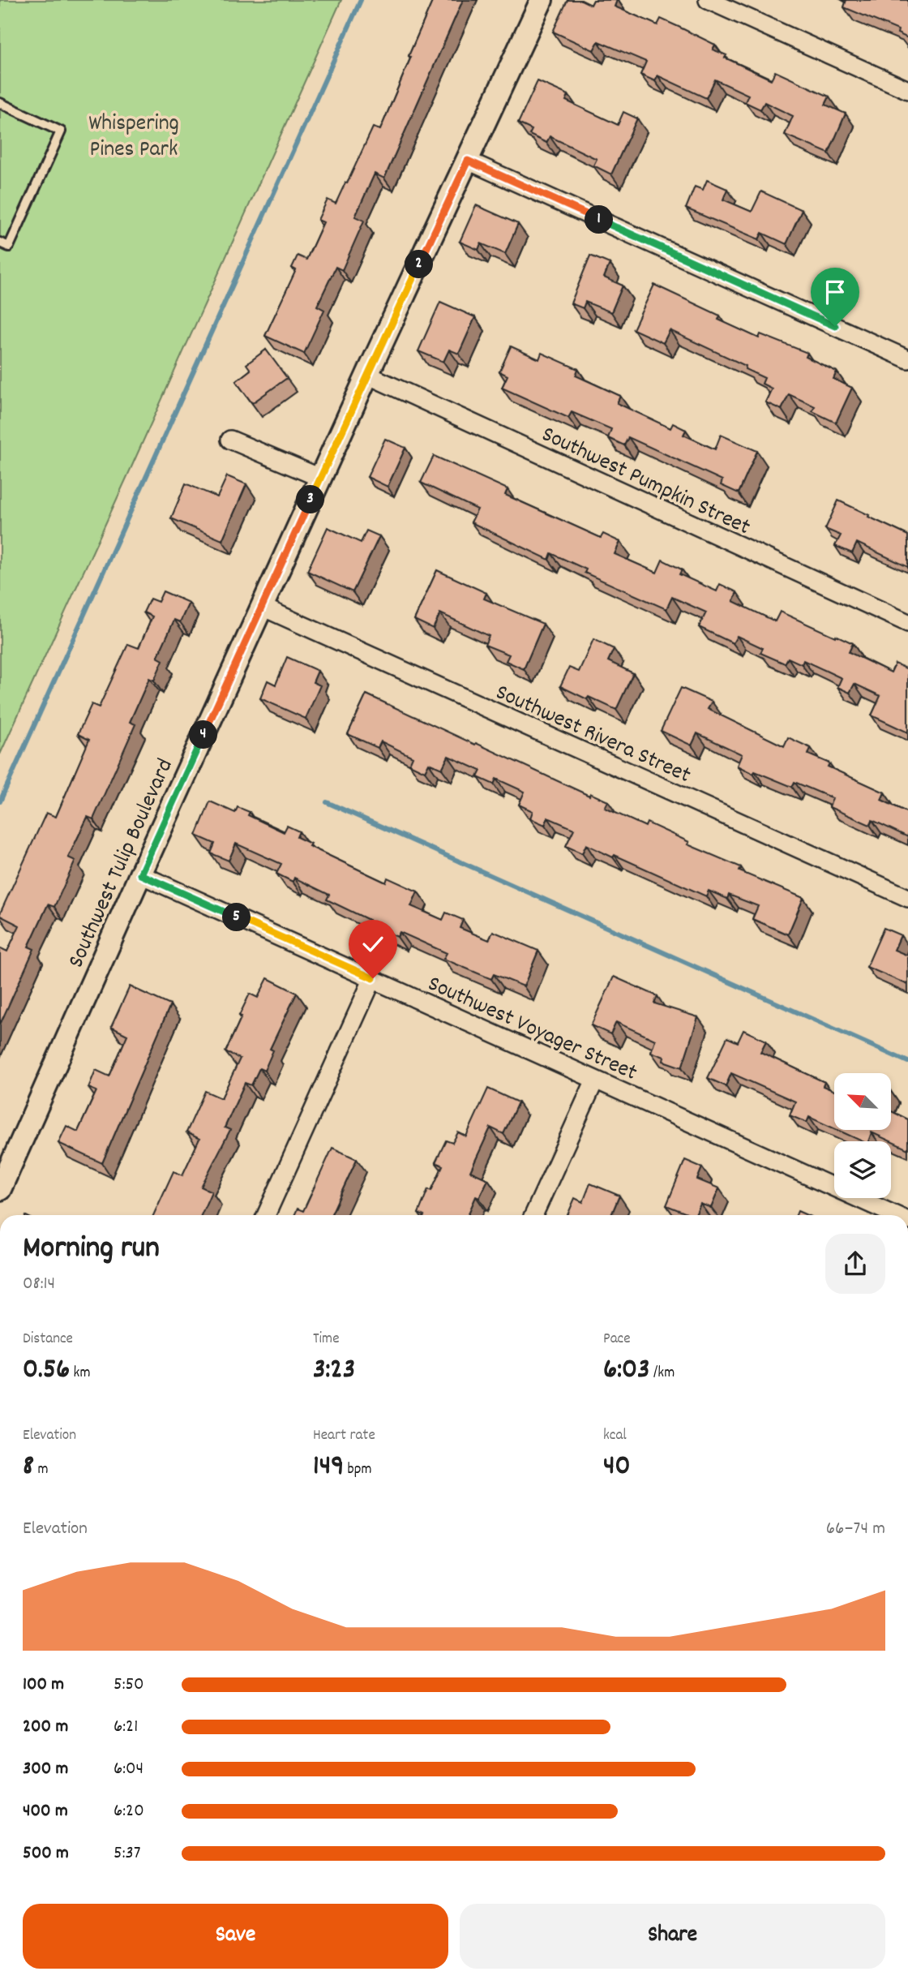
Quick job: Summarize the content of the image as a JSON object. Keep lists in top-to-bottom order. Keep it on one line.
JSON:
{"streets":{"street":["Southwest Pumpkin Street","Southwest Rivera Street","Southwest Tulip Boulevard","Southwest Voyager Street"]},"crossings":[["Southwest Pumpkin Street","Southwest Tulip Boulevard"],["Southwest Rivera Street","Southwest Tulip Boulevard"],["Southwest Tulip Boulevard","Southwest Voyager Street"]],"parks":["Whispering Pines Park"],"north":"top left","page":{"pins":["1","2","3","4","5"],"heading":["Morning run","08:14"],"stats":[["Distance","0.56 km"],["Time","3:23"],["Pace","6:03 /km"],["Elevation","8 m"],["Heart rate","149 bpm"],["kcal","40"]],"chart":["Elevation","66–74 m"],"list":[{"name":"100 m","note":"5:50"},{"name":"200 m","note":"6:21"},{"name":"300 m","note":"6:04"},{"name":"400 m","note":"6:20"},{"name":"500 m","note":"5:37"}],"buttons":["Save","Share"]}}
